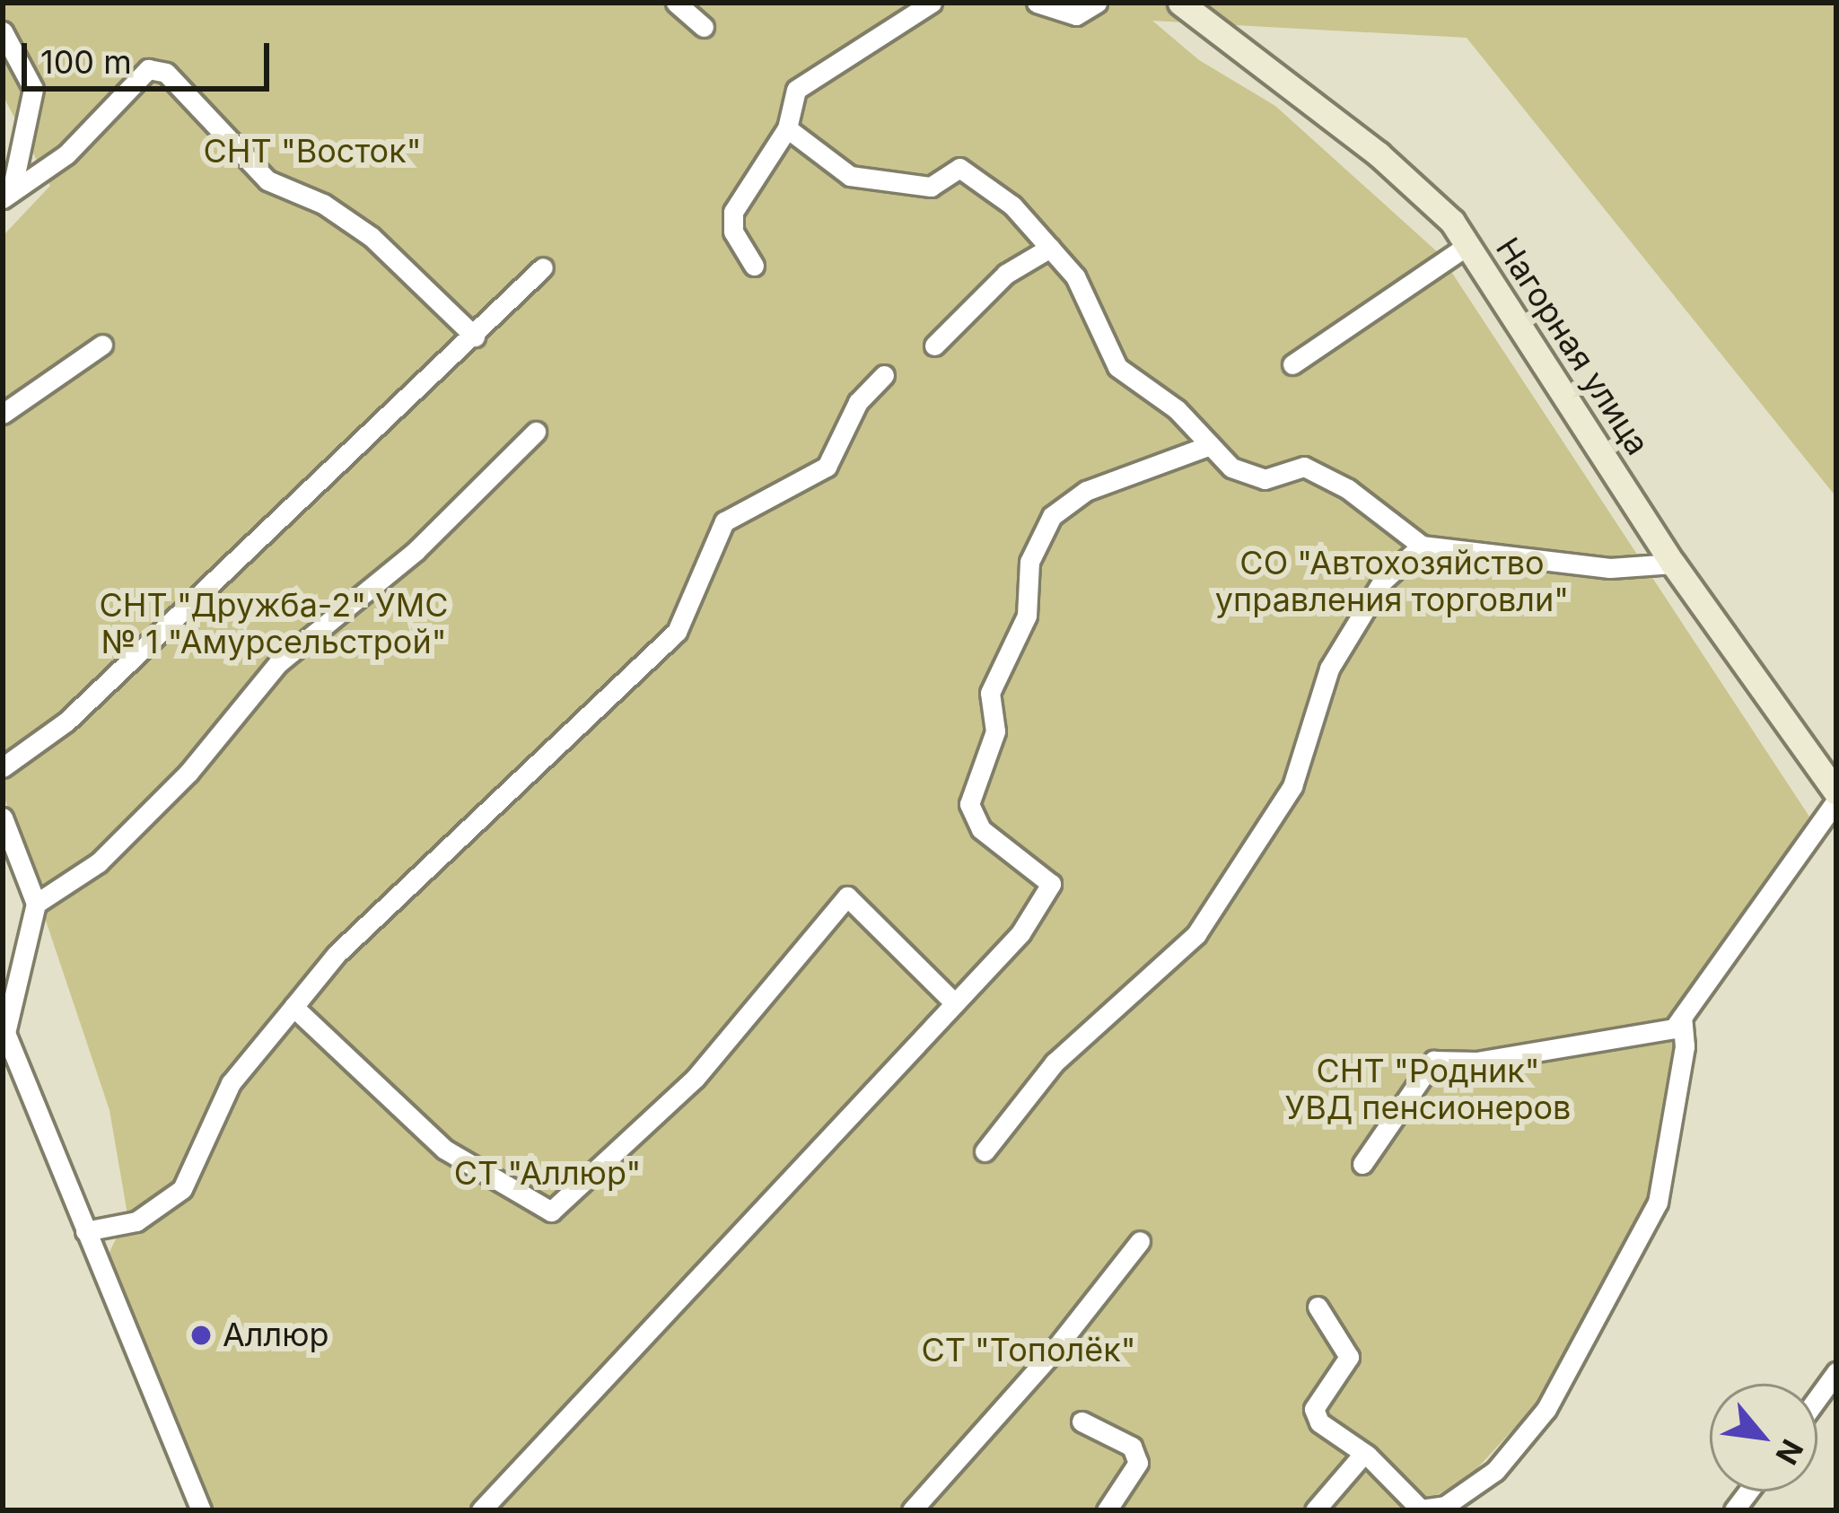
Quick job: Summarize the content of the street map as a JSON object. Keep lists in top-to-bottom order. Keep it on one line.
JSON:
{"streets":{"street":["Нагорная улица"]},"parks":["СНТ \"Восток\"","СО \"Автохозяйство управления торговли\"","СНТ \"Дружба-2\" УМС № 1 \"Амурсельстрой\"","СНТ \"Родник\" УВД пенсионеров","СТ \"Аллюр\"","СТ \"Тополёк\""],"places":["Аллюр"],"scale_bar":"100 m","north":"bottom right"}
